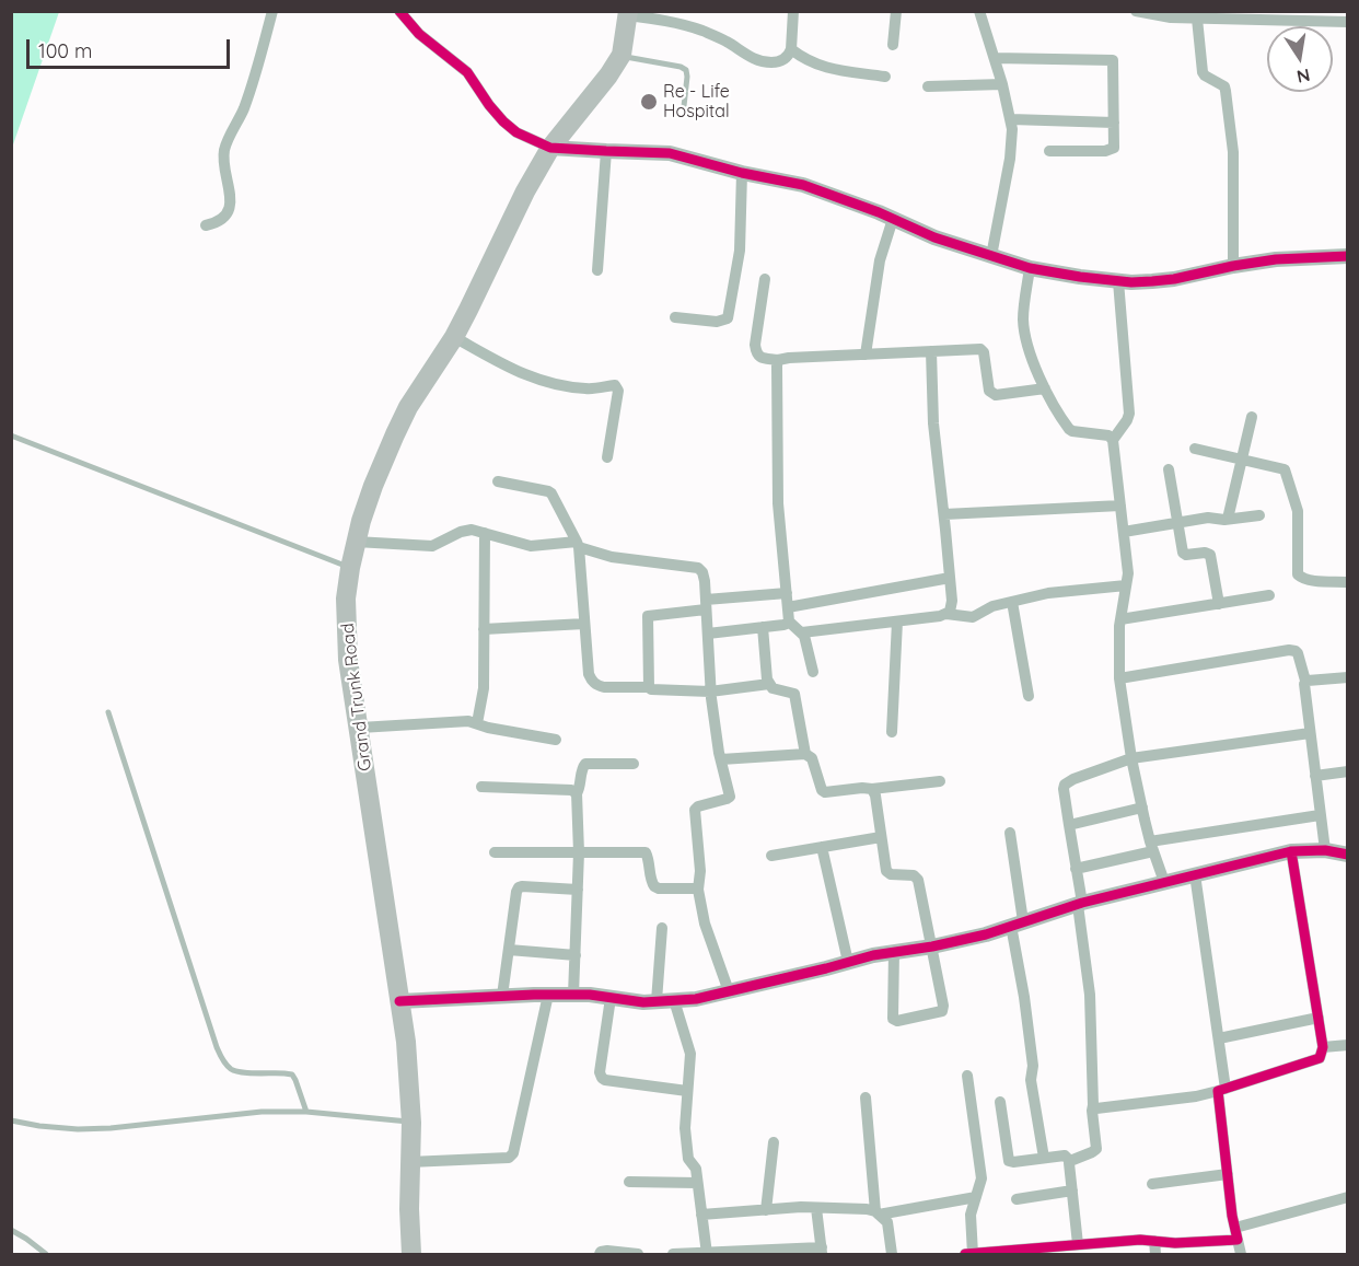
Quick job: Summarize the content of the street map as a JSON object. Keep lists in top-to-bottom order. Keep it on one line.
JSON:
{"streets":{"main road":["Grand Trunk Road"]},"places":["Re - Life Hospital"],"scale_bar":"100 m","north":"bottom"}
